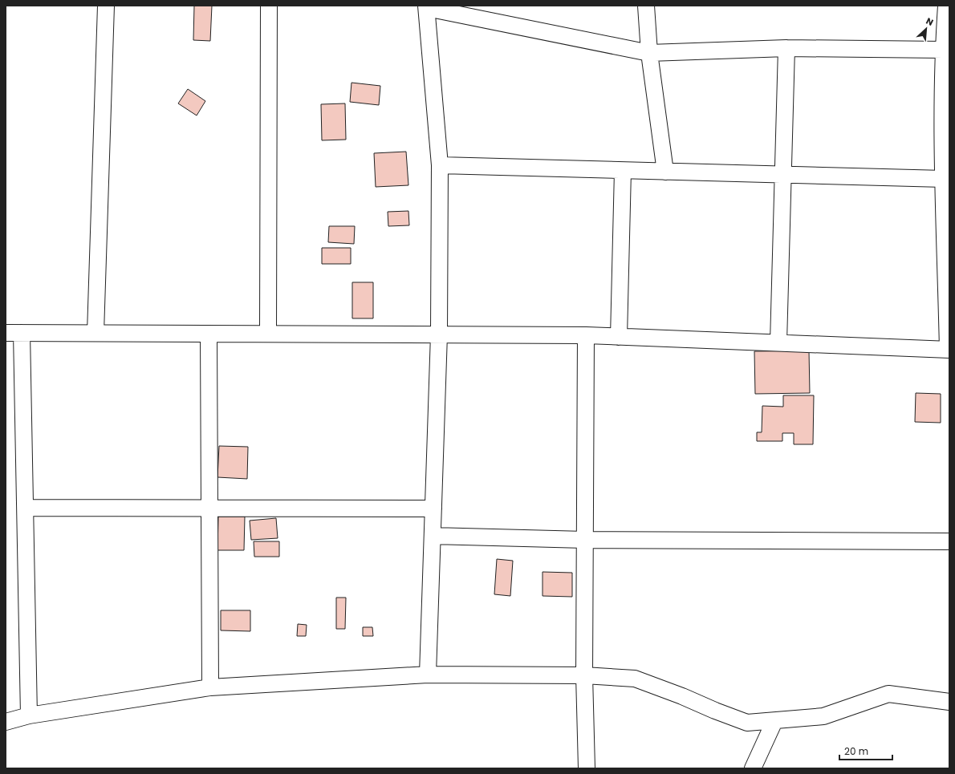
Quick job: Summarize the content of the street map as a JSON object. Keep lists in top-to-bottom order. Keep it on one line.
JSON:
{"scale_bar":"20 m","north":"top right"}
